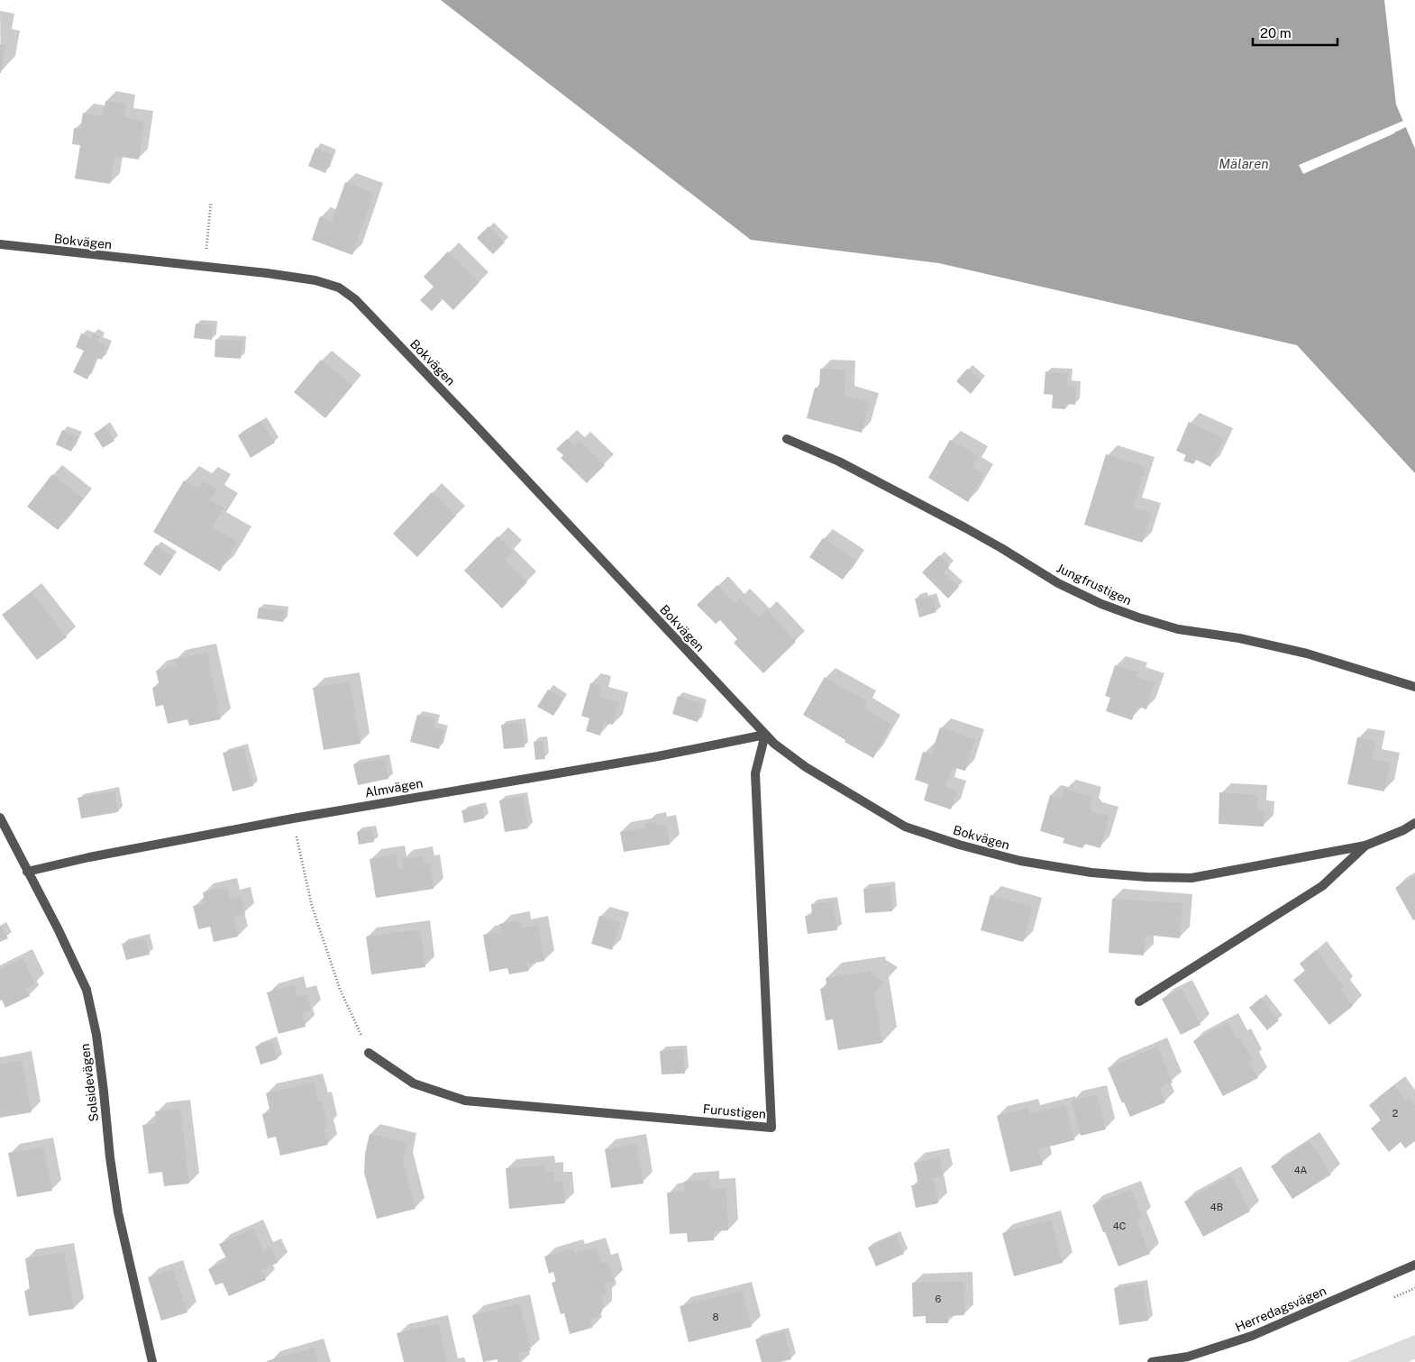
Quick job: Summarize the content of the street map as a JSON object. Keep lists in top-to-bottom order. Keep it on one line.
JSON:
{"streets":{"street":["Bokvägen","Jungfrustigen","Almvägen","Solsidevägen","Furustigen","Herredagsvägen"]},"crossings":[["Bokvägen","Almvägen"],["Bokvägen","Furustigen"],["Almvägen","Solsidevägen"],["Almvägen","Furustigen"]],"water":["Mälaren"],"house_numbers":["2","4A","4B","4C","6","8"],"scale_bar":"20 m"}
